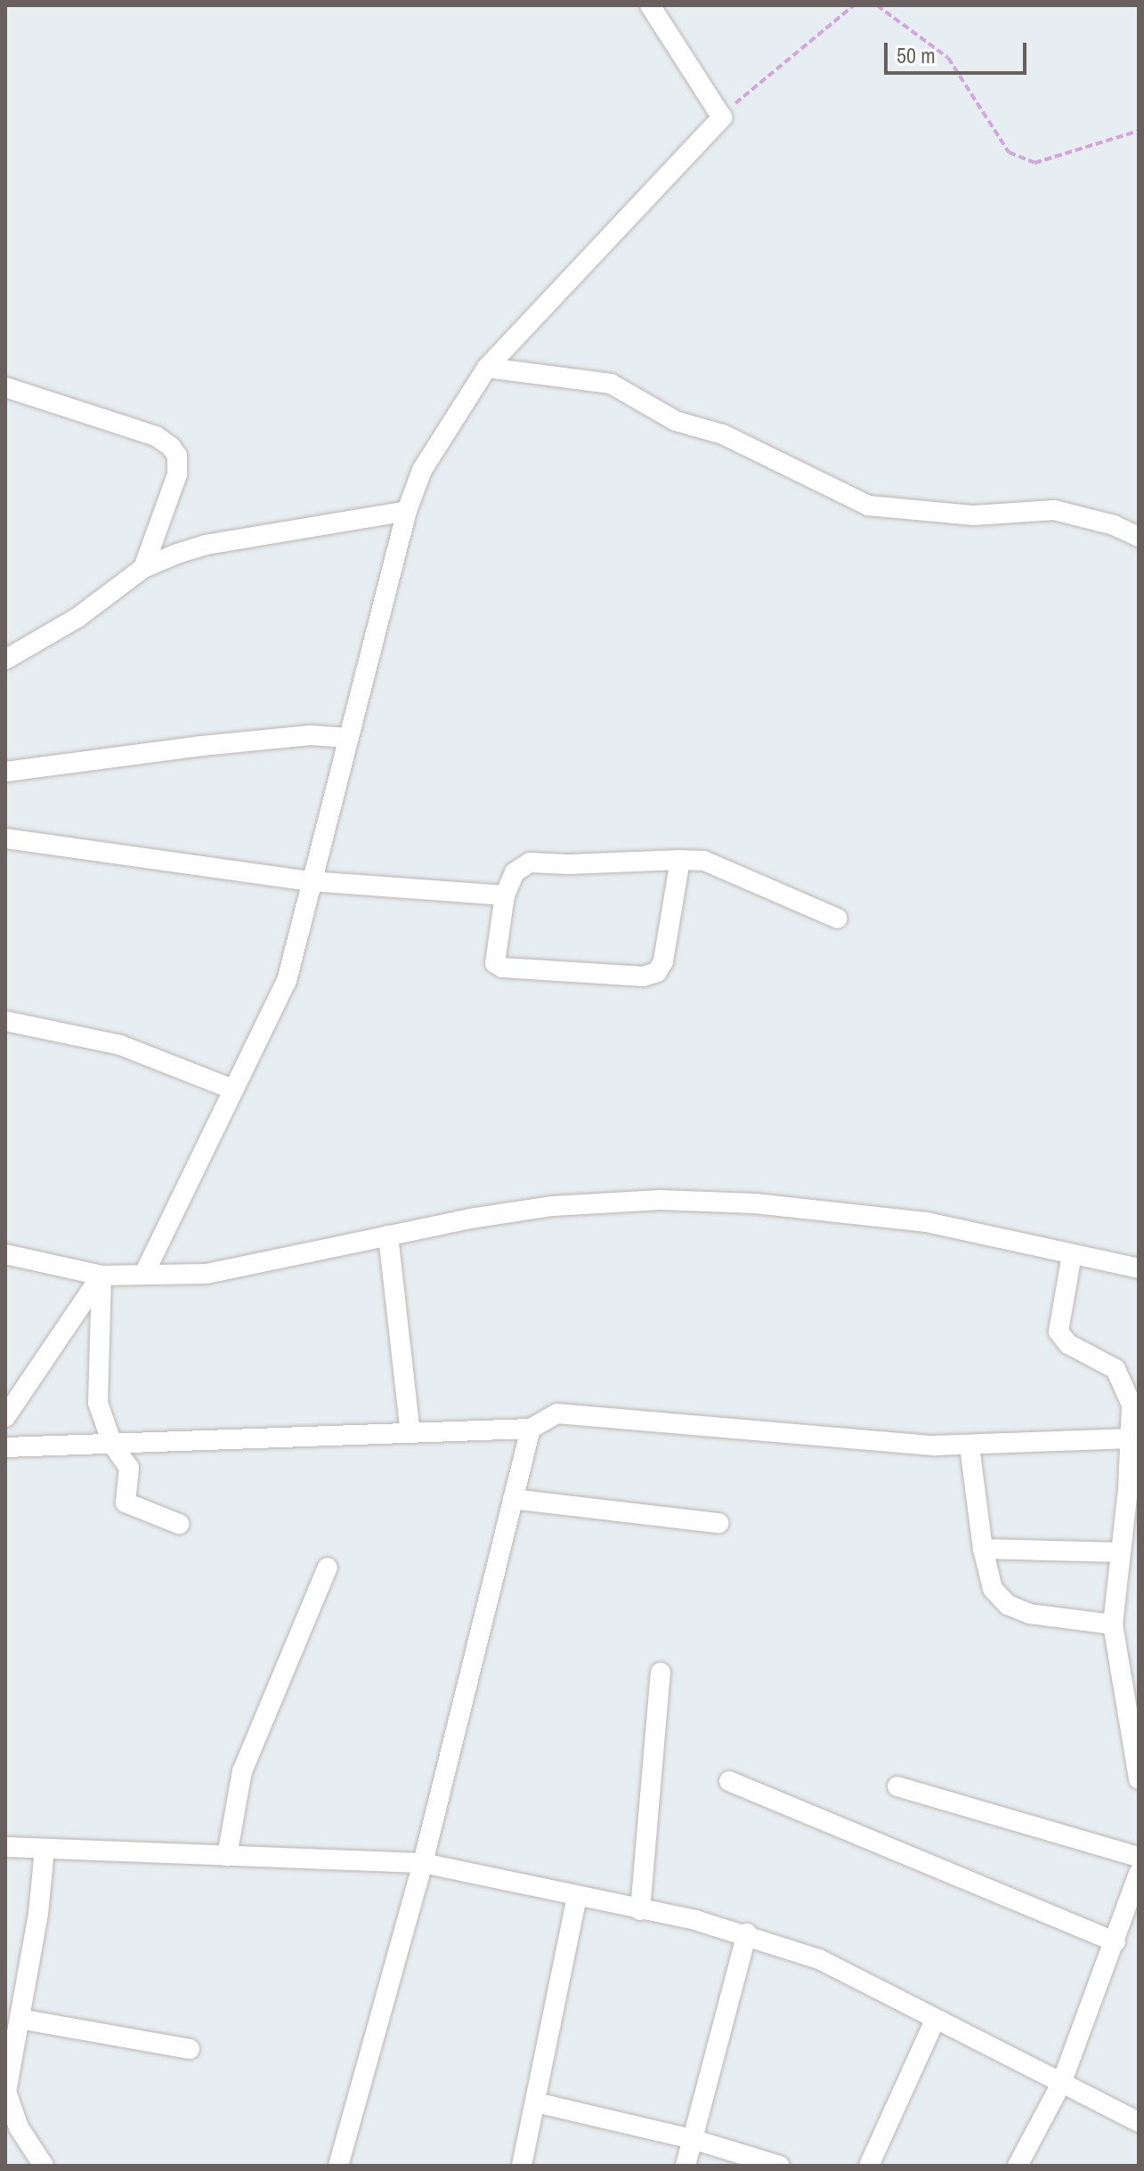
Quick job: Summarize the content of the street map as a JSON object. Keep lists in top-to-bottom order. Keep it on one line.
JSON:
{"scale_bar":"50 m"}
